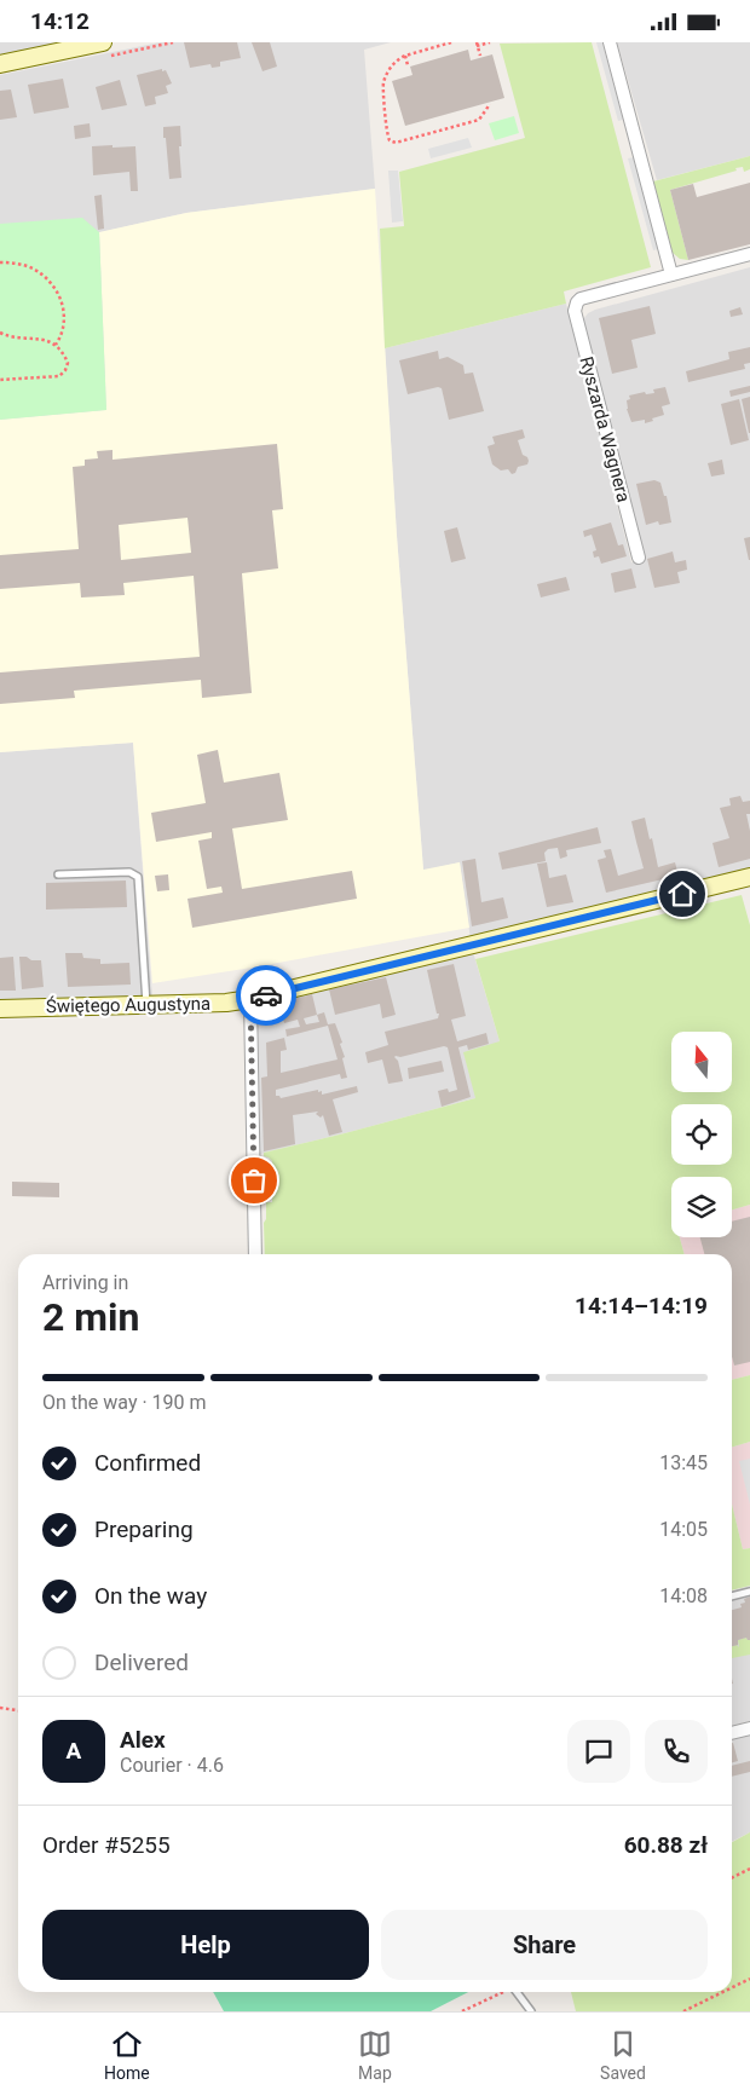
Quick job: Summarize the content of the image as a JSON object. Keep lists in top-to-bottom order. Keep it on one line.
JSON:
{"streets":{"street":["Ryszarda Wagnera","Świętego Augustyna"]},"north":"top","page":{"status":"14:12","heading":["2 min","Arriving in","14:14–14:19"],"panel":["Alex","Courier · 4.6","Order #5255","60.88 zł"],"bar":"On the way · 190 m","list":[["Confirmed","13:45"],["Preparing","14:05"],["On the way","14:08"],"Delivered"],"round":"A","buttons":["Help","Share"],"tabs":["Home","Map","Saved"]}}
